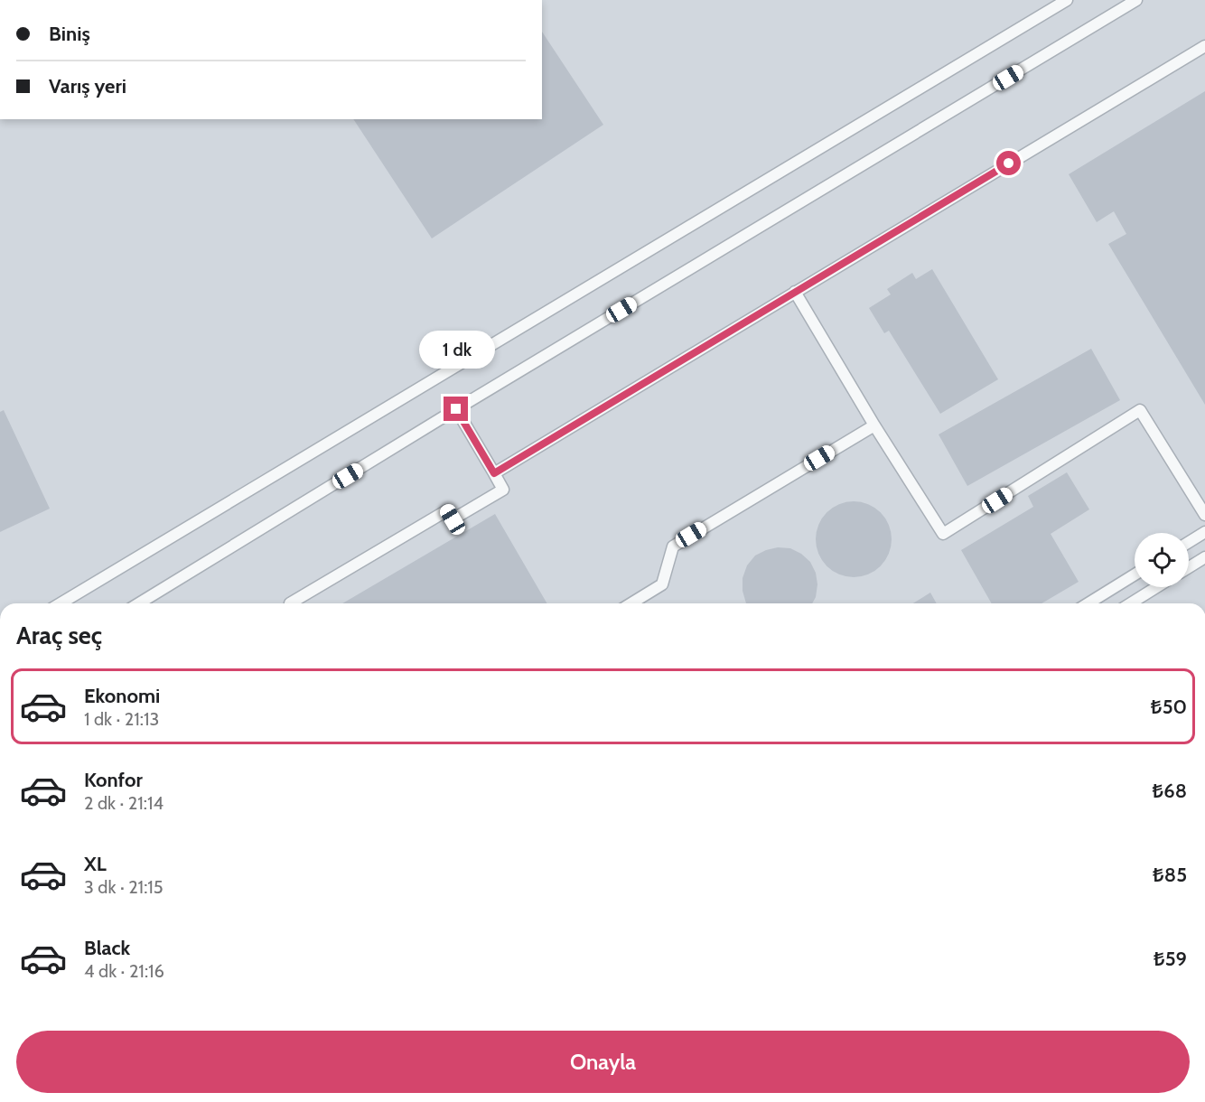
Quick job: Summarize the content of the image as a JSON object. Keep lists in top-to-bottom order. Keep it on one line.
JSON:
{"page":{"banner":["Biniş","Varış yeri"],"bubble":"1 dk","heading":"Araç seç","list":[{"name":"Ekonomi","note":"1 dk · 21:13","value":"₺50"},{"name":"Konfor","note":"2 dk · 21:14","value":"₺68"},{"name":"XL","note":"3 dk · 21:15","value":"₺85"},{"name":"Black","note":"4 dk · 21:16","value":"₺59"}],"buttons":"Onayla"}}
